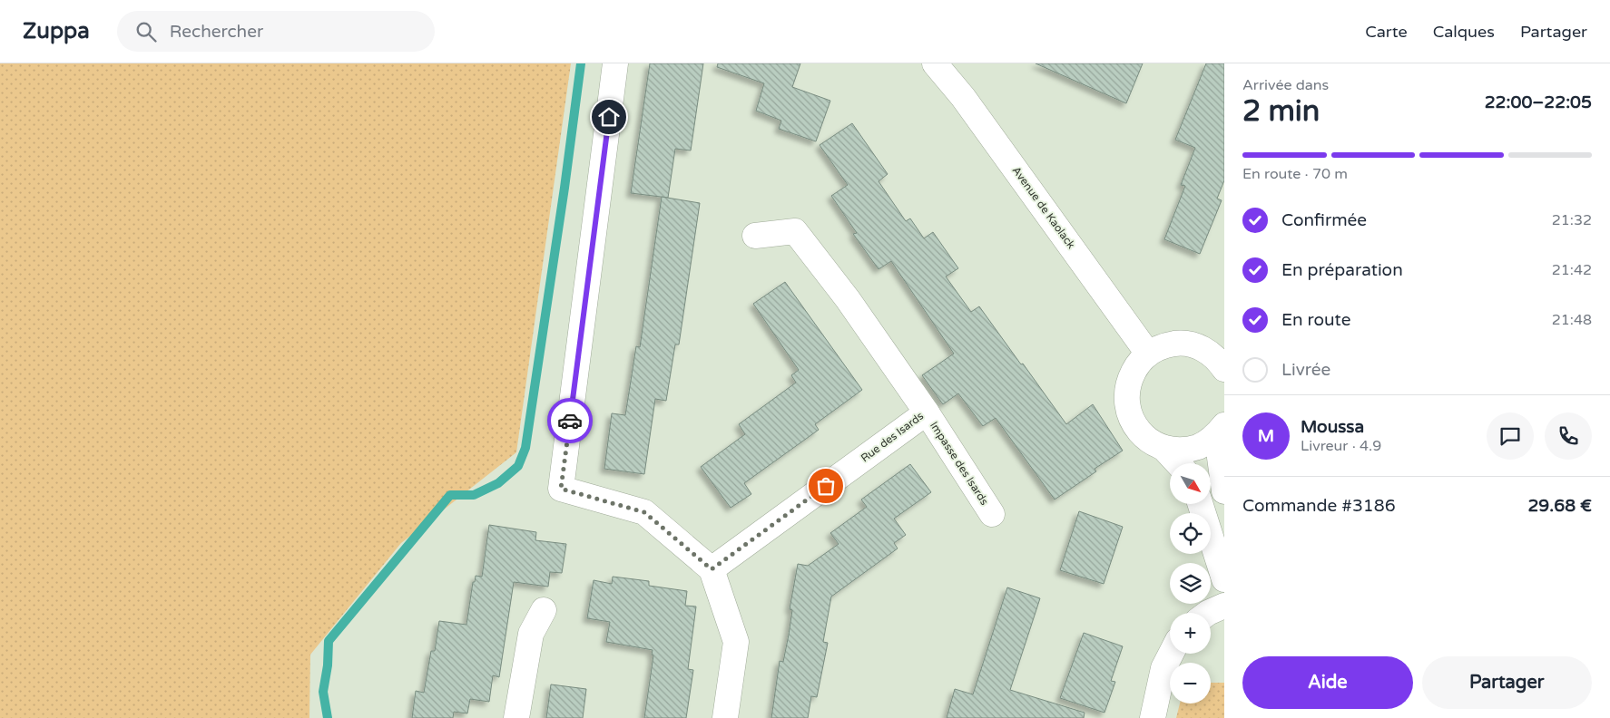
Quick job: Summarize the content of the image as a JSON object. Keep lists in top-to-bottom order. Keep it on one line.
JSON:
{"streets":{"street":["Avenue de Kaolack","Rue des Isards","Impasse des Isards"]},"crossings":[["Rue des Isards","Impasse des Isards"]],"north":"bottom right","page":{"header":"Zuppa","search":"Rechercher","nav":["Carte","Calques","Partager"],"heading":["2 min","Arrivée dans","22:00–22:05"],"panel":["Moussa","Livreur · 4.9","Commande #3186","29.68 €"],"bar":"En route · 70 m","list":[["Confirmée","21:32"],["En préparation","21:42"],["En route","21:48"],"Livrée"],"round":"M","map_buttons":["+","−"],"buttons":["Aide","Partager"]}}
